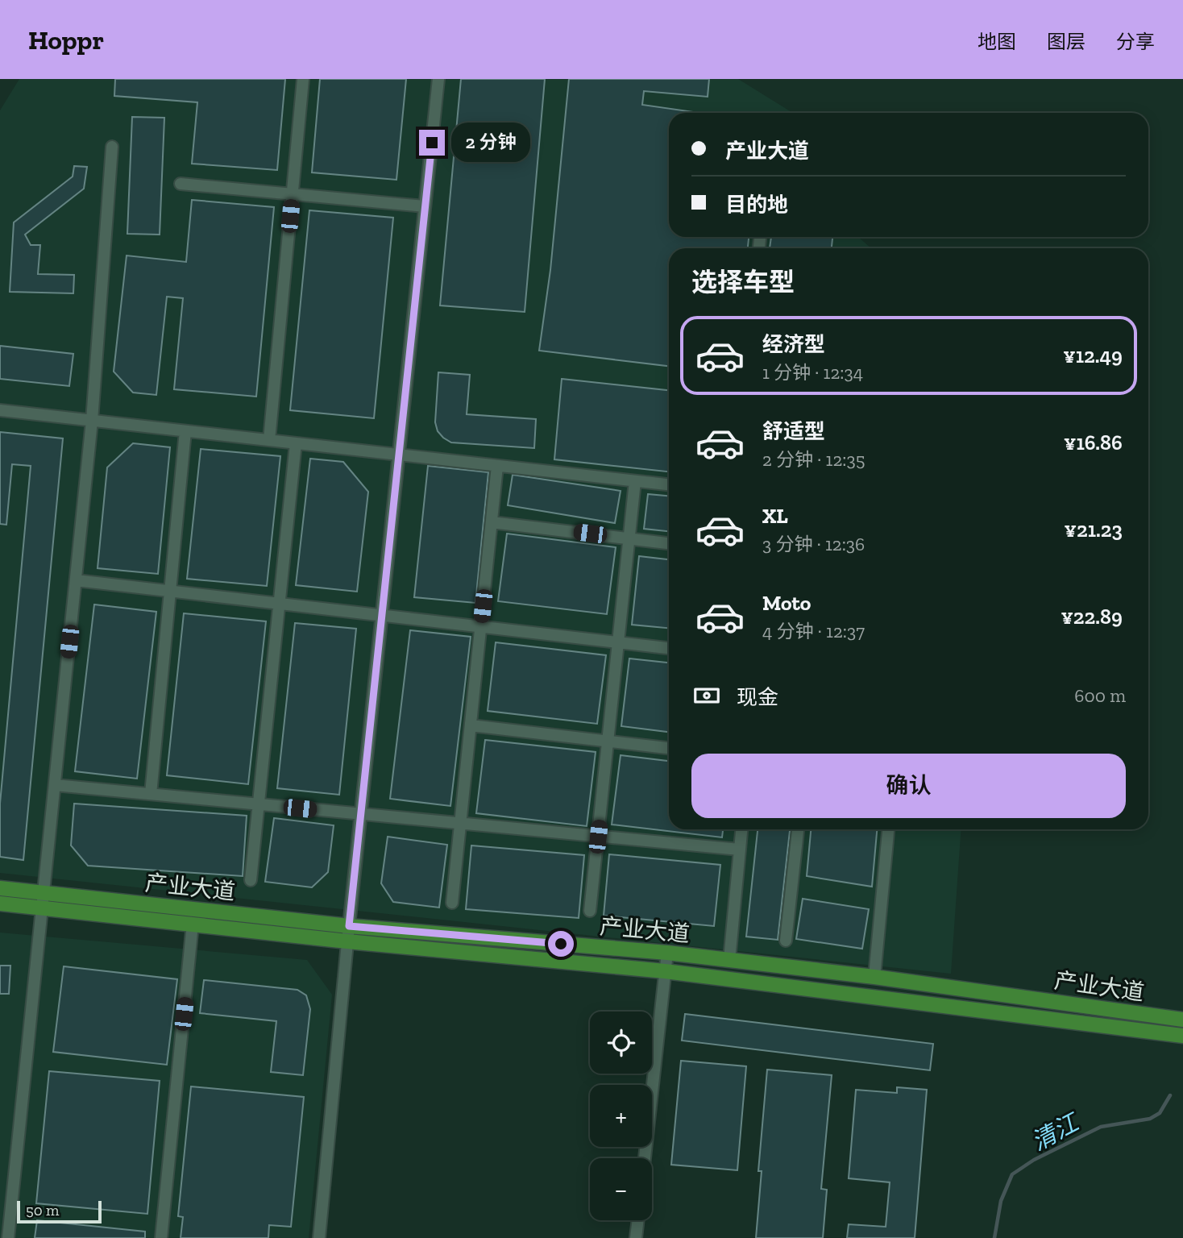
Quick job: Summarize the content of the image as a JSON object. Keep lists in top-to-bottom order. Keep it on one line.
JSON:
{"streets":{"main road":["产业大道"]},"water":["清江"],"scale_bar":"50 m","page":{"header":"Hoppr","nav":["地图","图层","分享"],"banner":["产业大道","目的地"],"bubble":"2 分钟","heading":"选择车型","list":[{"name":"经济型","note":"1 分钟 · 12:34","value":"¥12.49"},{"name":"舒适型","note":"2 分钟 · 12:35","value":"¥16.86"},{"name":"XL","note":"3 分钟 · 12:36","value":"¥21.23"},{"name":"Moto","note":"4 分钟 · 12:37","value":"¥22.89"}],"pay":["现金","600 m"],"buttons":"确认","map_buttons":["+","−"],"scale":"50 m"}}
